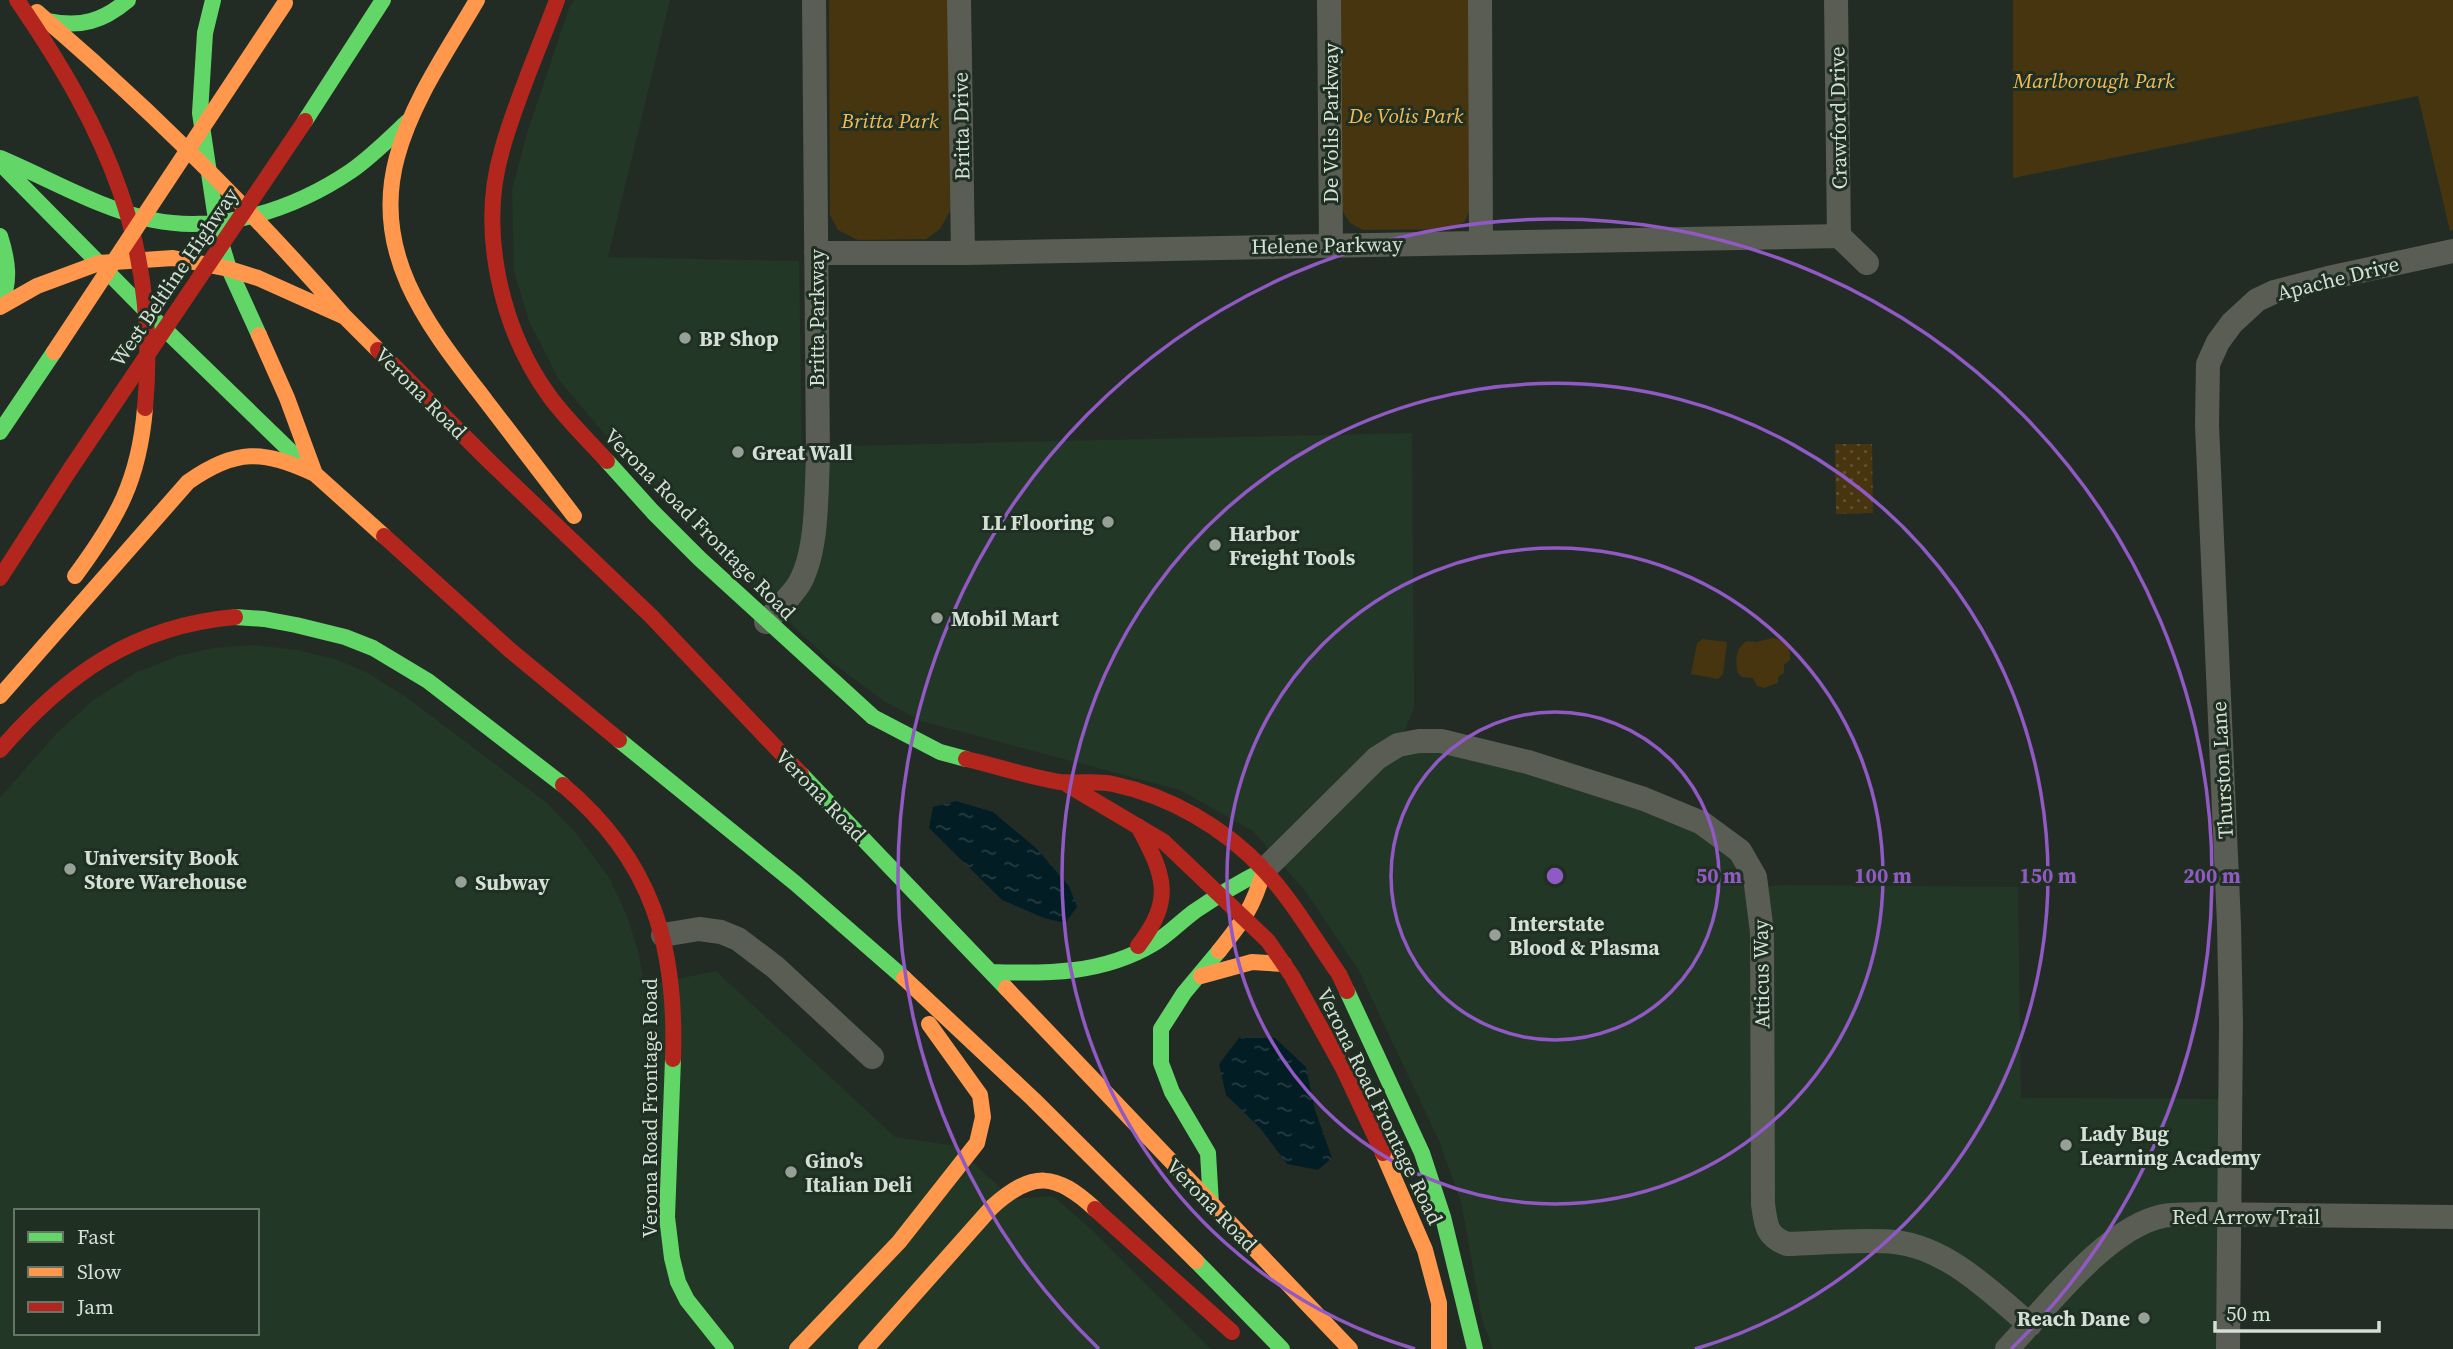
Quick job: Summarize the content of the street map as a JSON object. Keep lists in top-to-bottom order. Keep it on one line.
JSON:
{"streets":{"main road":["West Beltline Highway","Verona Road","Verona Road Frontage Road"],"street":["Crawford Drive","De Volis Parkway","Britta Drive","Helene Parkway","Apache Drive","Britta Parkway","Thurston Lane","Atticus Way","Red Arrow Trail"]},"crossings":[["Crawford Drive","Helene Parkway"],["De Volis Parkway","Helene Parkway"],["Britta Drive","Helene Parkway"],["Helene Parkway","Britta Parkway"],["Apache Drive","Thurston Lane"],["Britta Parkway","Verona Road Frontage Road"],["Verona Road Frontage Road","Atticus Way"],["Thurston Lane","Red Arrow Trail"],["Atticus Way","Red Arrow Trail"]],"parks":["Marlborough Park","De Volis Park","Britta Park"],"places":["BP Shop","Great Wall","LL Flooring","Harbor Freight Tools","Mobil Mart","University Book Store Warehouse","Subway","Interstate Blood & Plasma","Lady Bug Learning Academy","Gino's Italian Deli","Reach Dane"],"legend":["Fast","Slow","Jam"],"scale_bar":"50 m","rings":["50 m","100 m","150 m","200 m"]}
